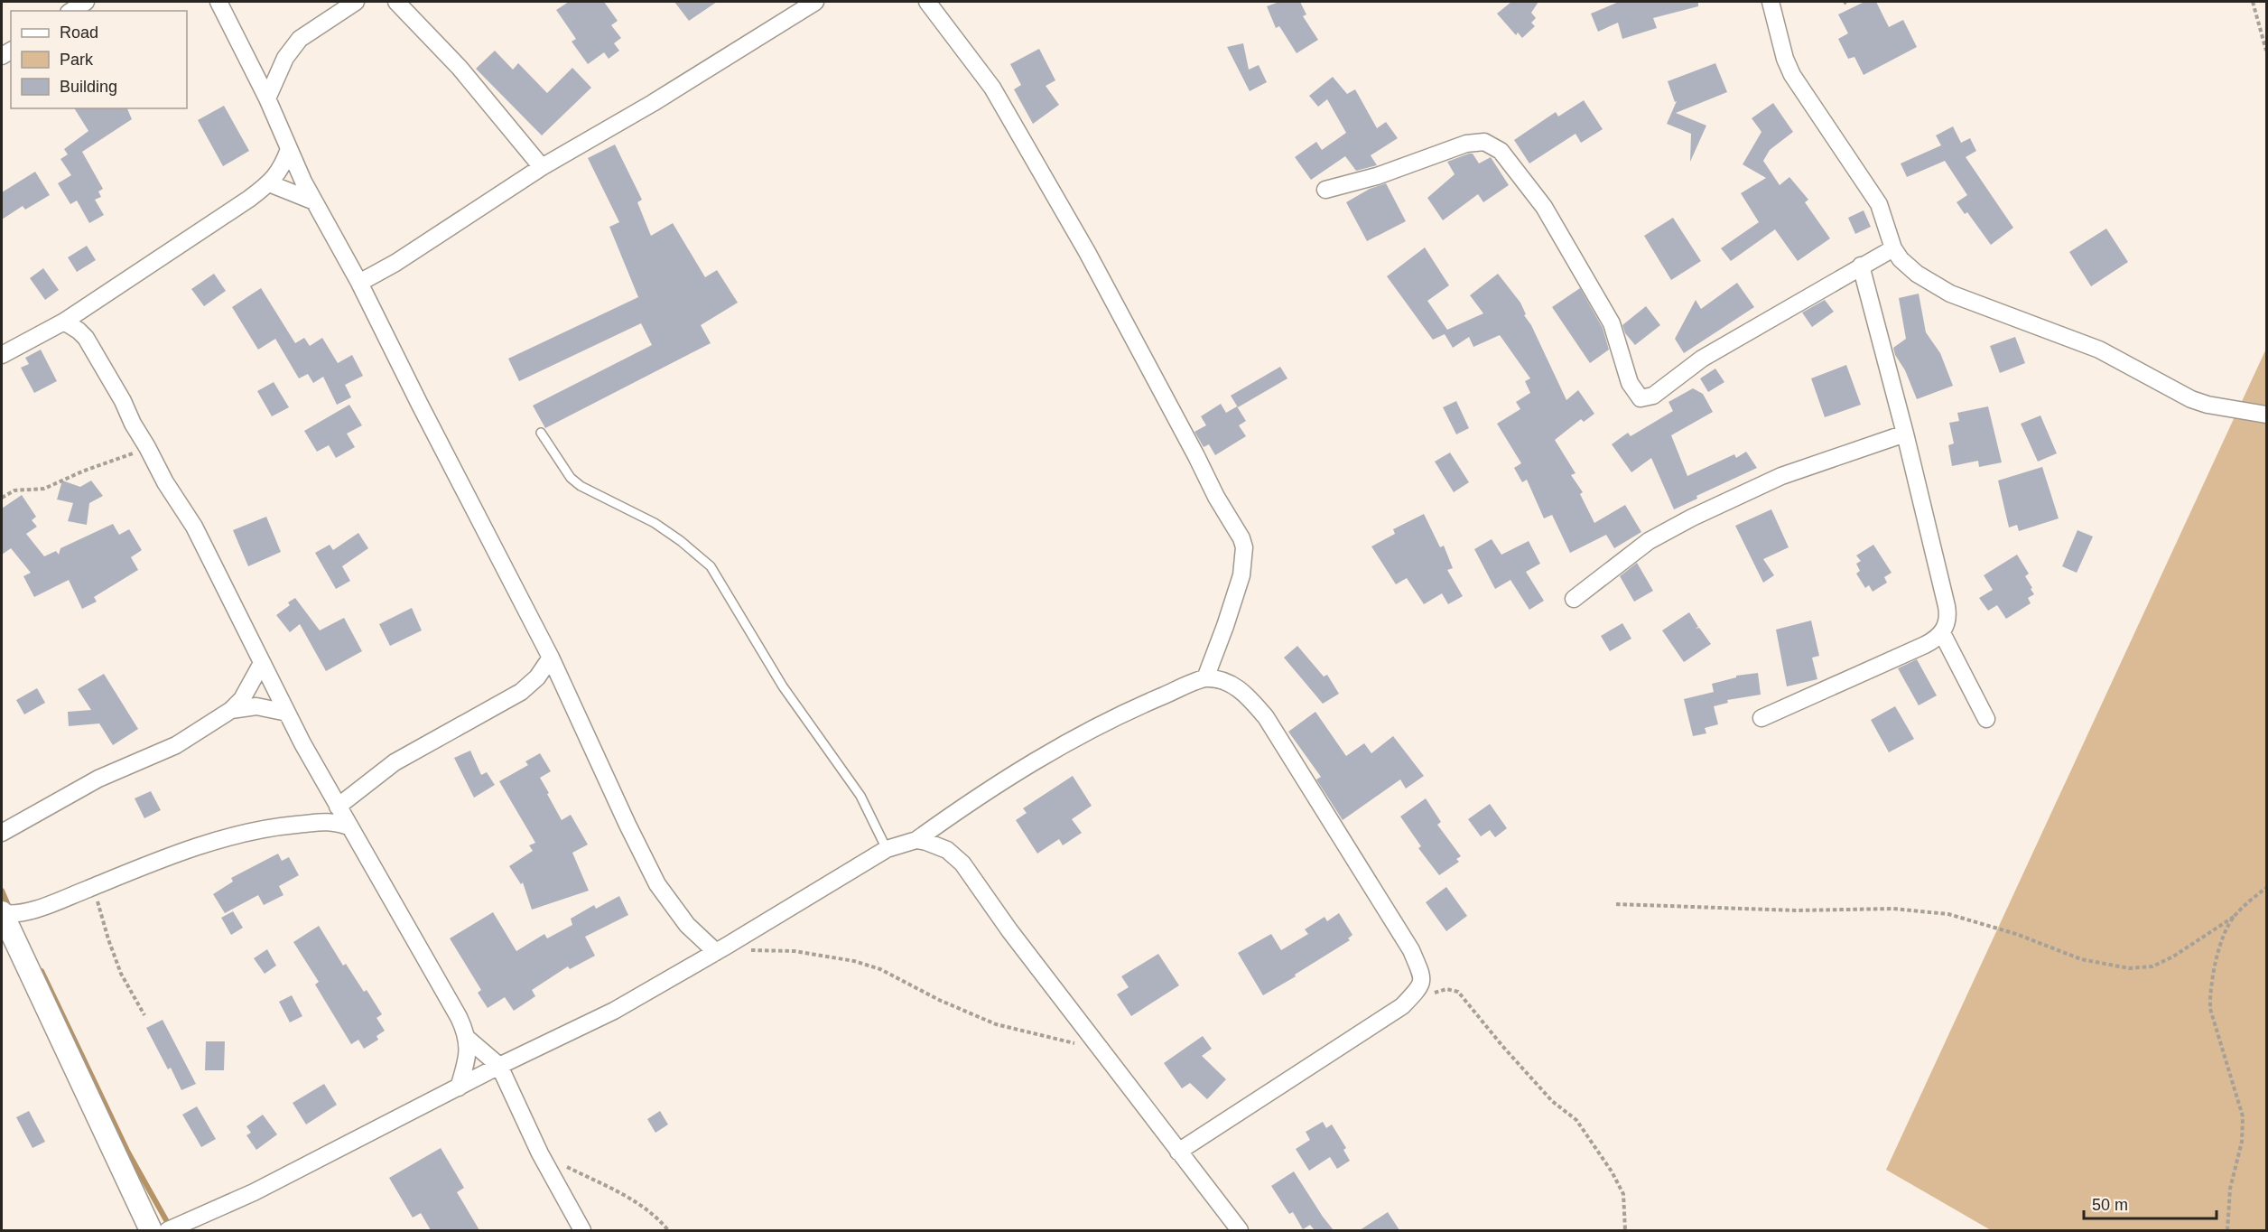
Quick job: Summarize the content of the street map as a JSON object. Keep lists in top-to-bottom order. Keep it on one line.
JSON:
{"legend":["Road","Park","Building"],"scale_bar":"50 m"}
